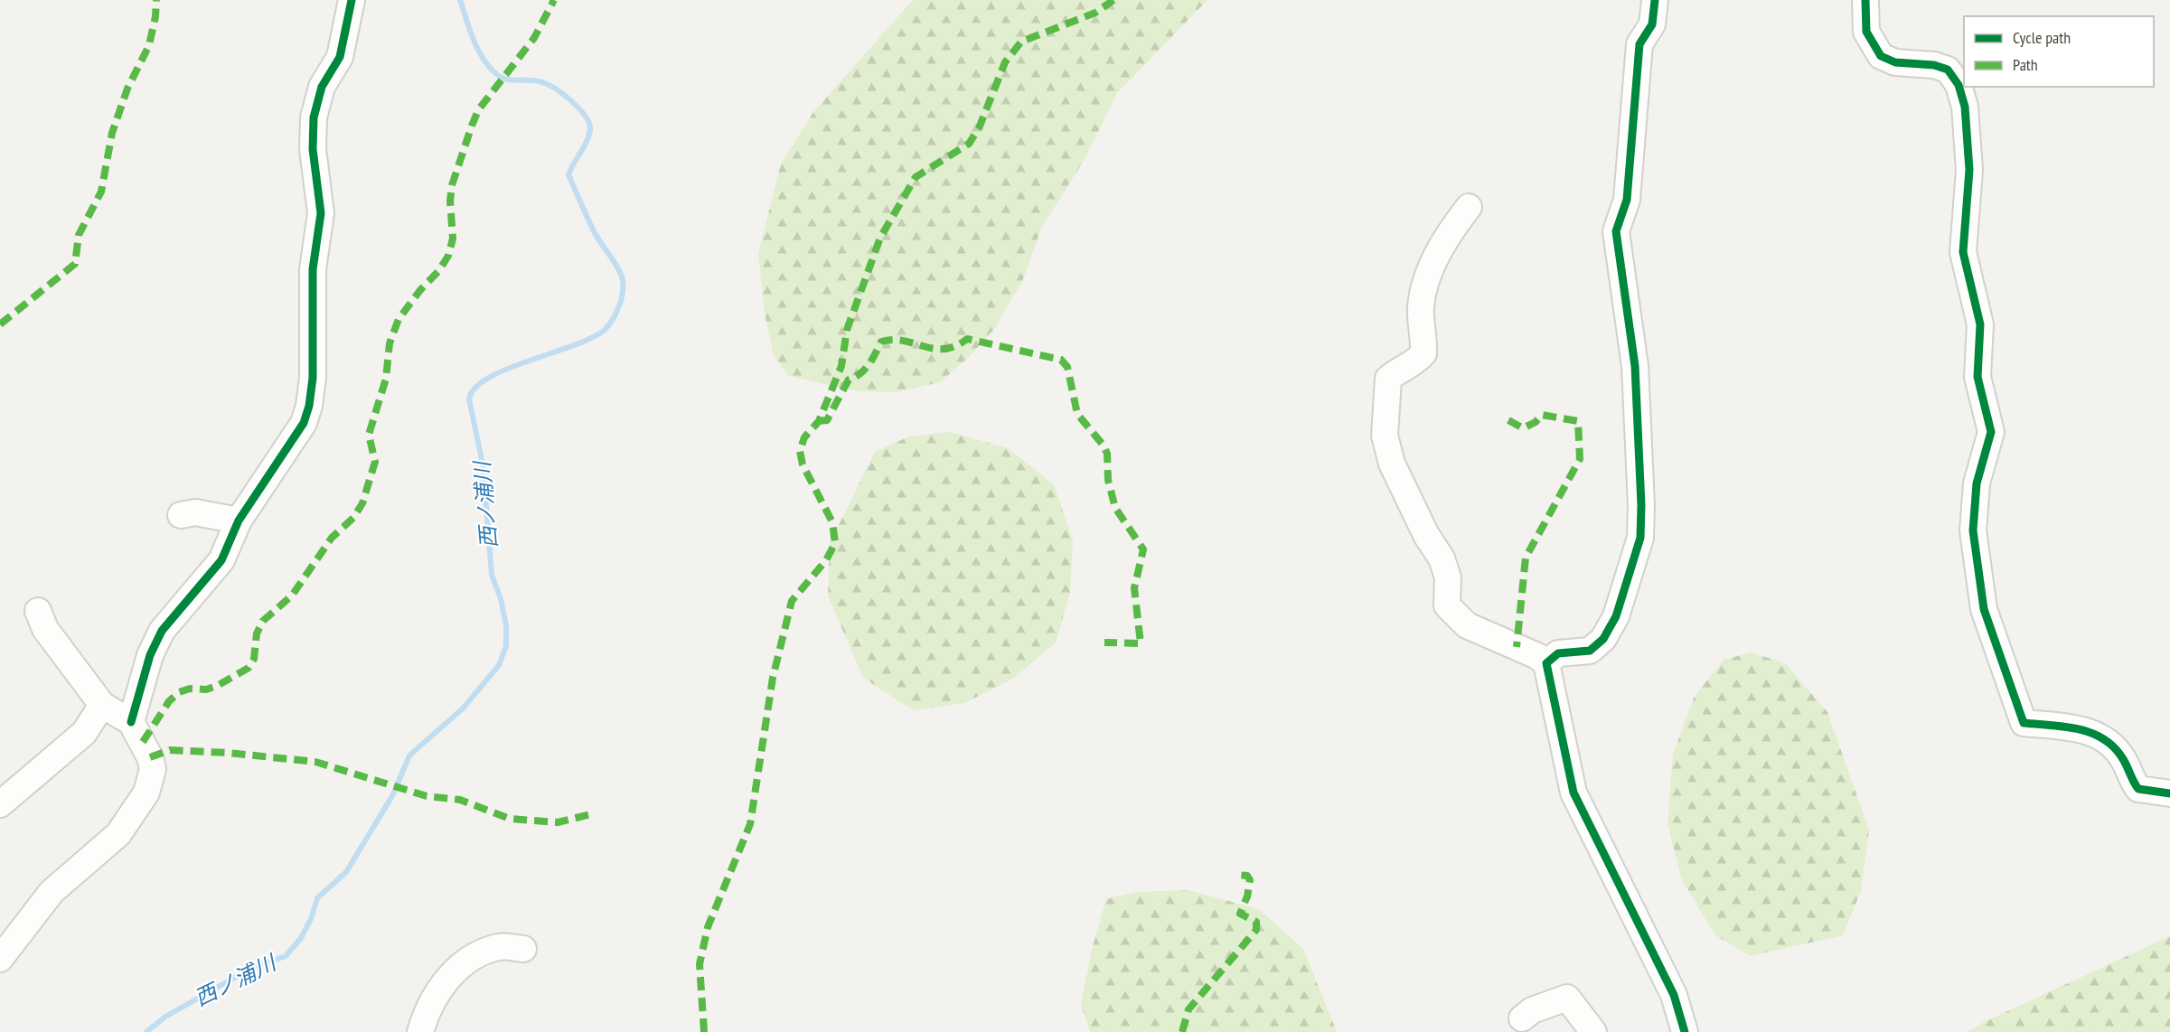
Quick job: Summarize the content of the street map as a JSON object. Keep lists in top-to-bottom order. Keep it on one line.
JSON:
{"water":["西ノ浦川"],"legend":["Cycle path","Path"]}
